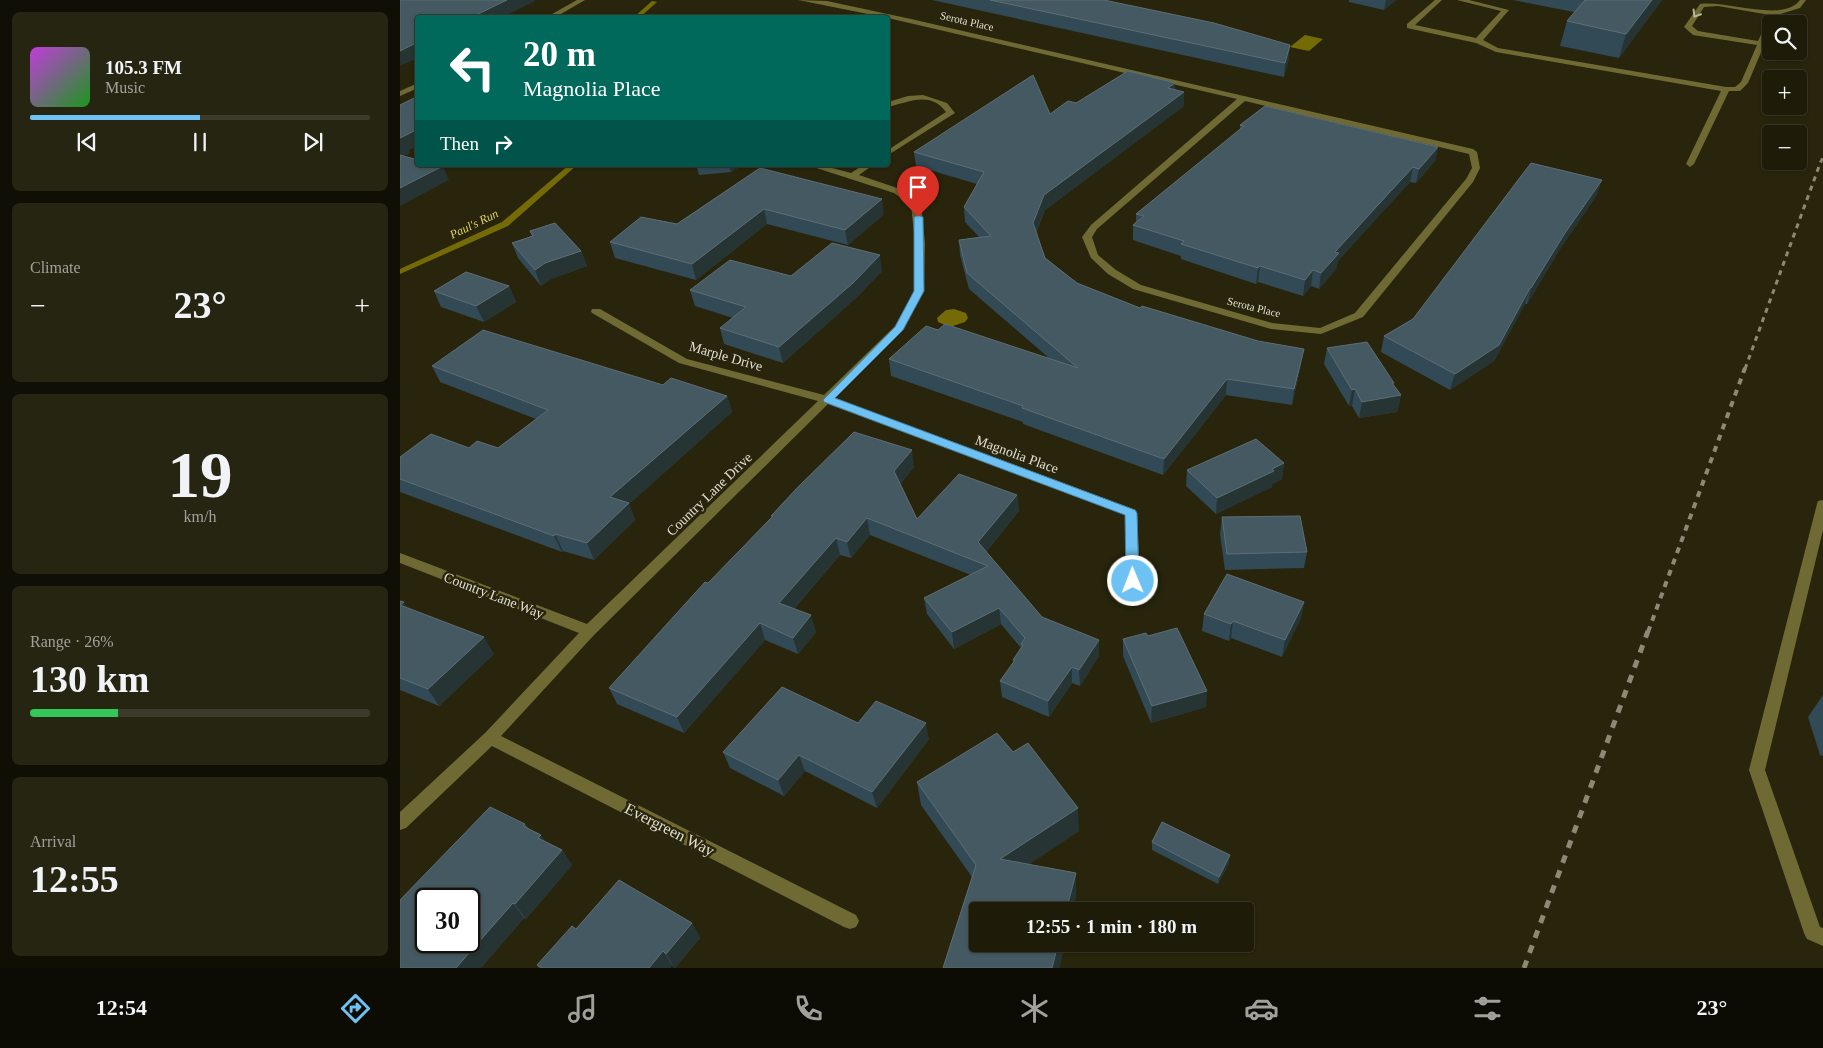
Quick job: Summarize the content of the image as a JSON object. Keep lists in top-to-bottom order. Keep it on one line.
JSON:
{"streets":{"street":["Serota Place","Marple Drive","Magnolia Place","Country Lane Drive","Country Lane Way","Evergreen Way"]},"crossings":[["Marple Drive","Magnolia Place"],["Marple Drive","Country Lane Drive"],["Magnolia Place","Country Lane Drive"],["Country Lane Drive","Country Lane Way"],["Country Lane Drive","Evergreen Way"]],"water":["Paul's Run"],"page":{"map_buttons":["+","−"],"turn":["20 m","Magnolia Place"],"song":["105.3 FM","Music"],"then":"Then","tile":["Climate",["19","km/h"],["Range · 26%","130 km"],["Arrival","12:55"]],"heat":["−","23°","+"],"limit":"30","trip":"12:55 · 1 min · 180 m","tabs":["12:54","23°"]}}
